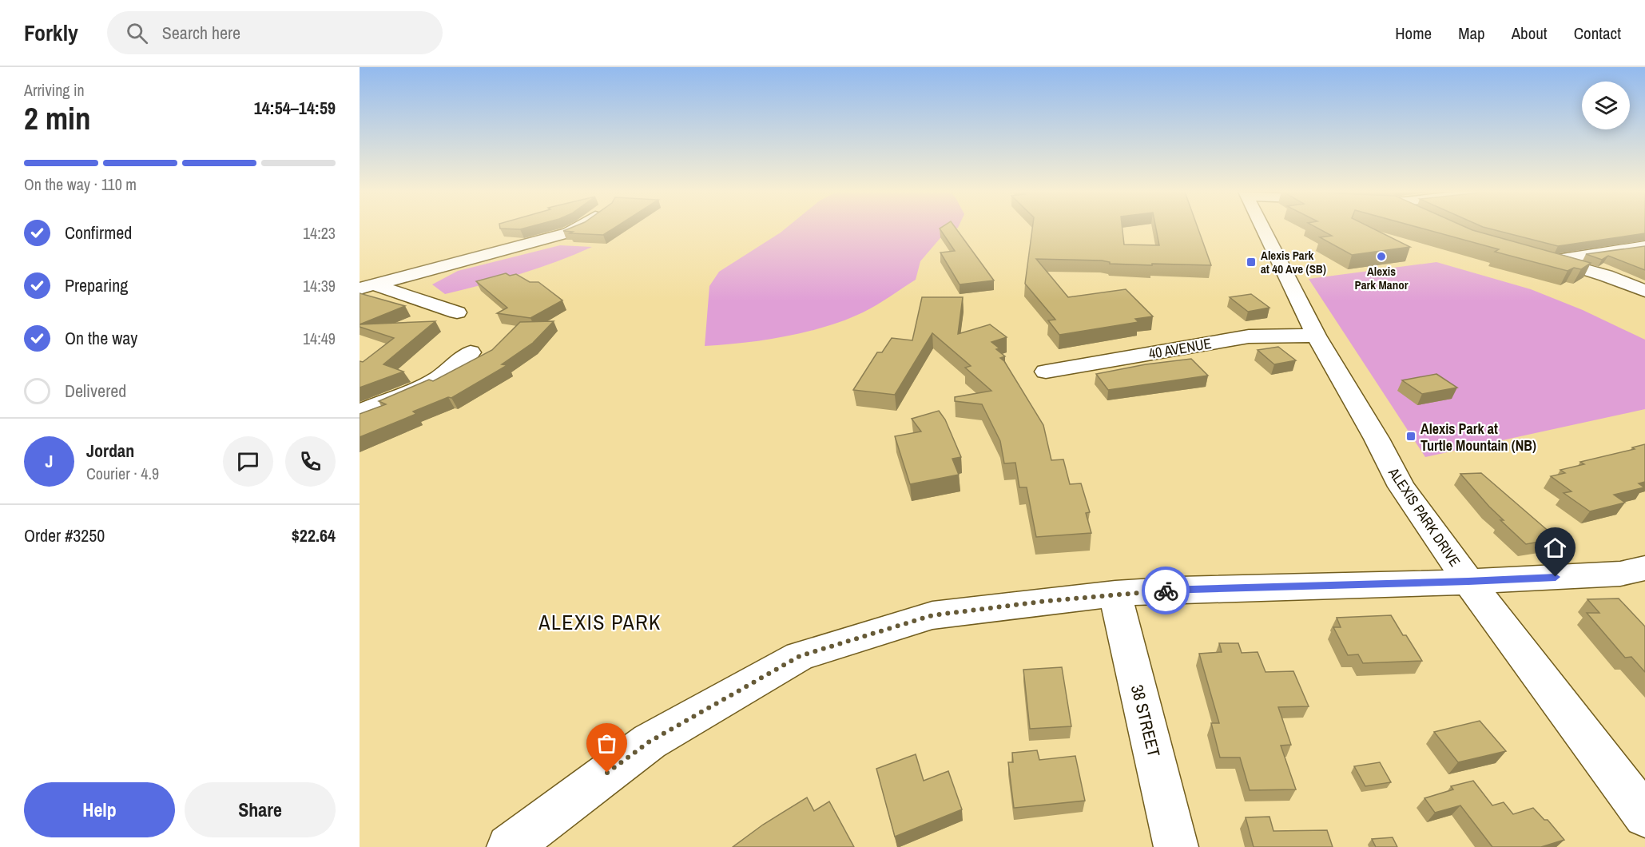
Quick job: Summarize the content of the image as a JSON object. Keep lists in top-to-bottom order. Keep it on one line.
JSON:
{"streets":{"street":["40 AVENUE","ALEXIS PARK DRIVE","38 STREET"]},"crossings":[["40 AVENUE","ALEXIS PARK DRIVE"]],"districts":["ALEXIS PARK"],"places":{"other":["Alexis Park Manor"],"transit":["Alexis Park at 40 Ave (SB)","Alexis Park at Turtle Mountain (NB)"]},"page":{"header":"Forkly","search":"Search here","nav":["Home","Map","About","Contact"],"heading":["2 min","Arriving in","14:54–14:59"],"panel":["Jordan","Courier · 4.9","Order #3250","$22.64"],"bar":"On the way · 110 m","list":[["Confirmed","14:23"],["Preparing","14:39"],["On the way","14:49"],"Delivered"],"round":"J","buttons":["Help","Share"]}}
